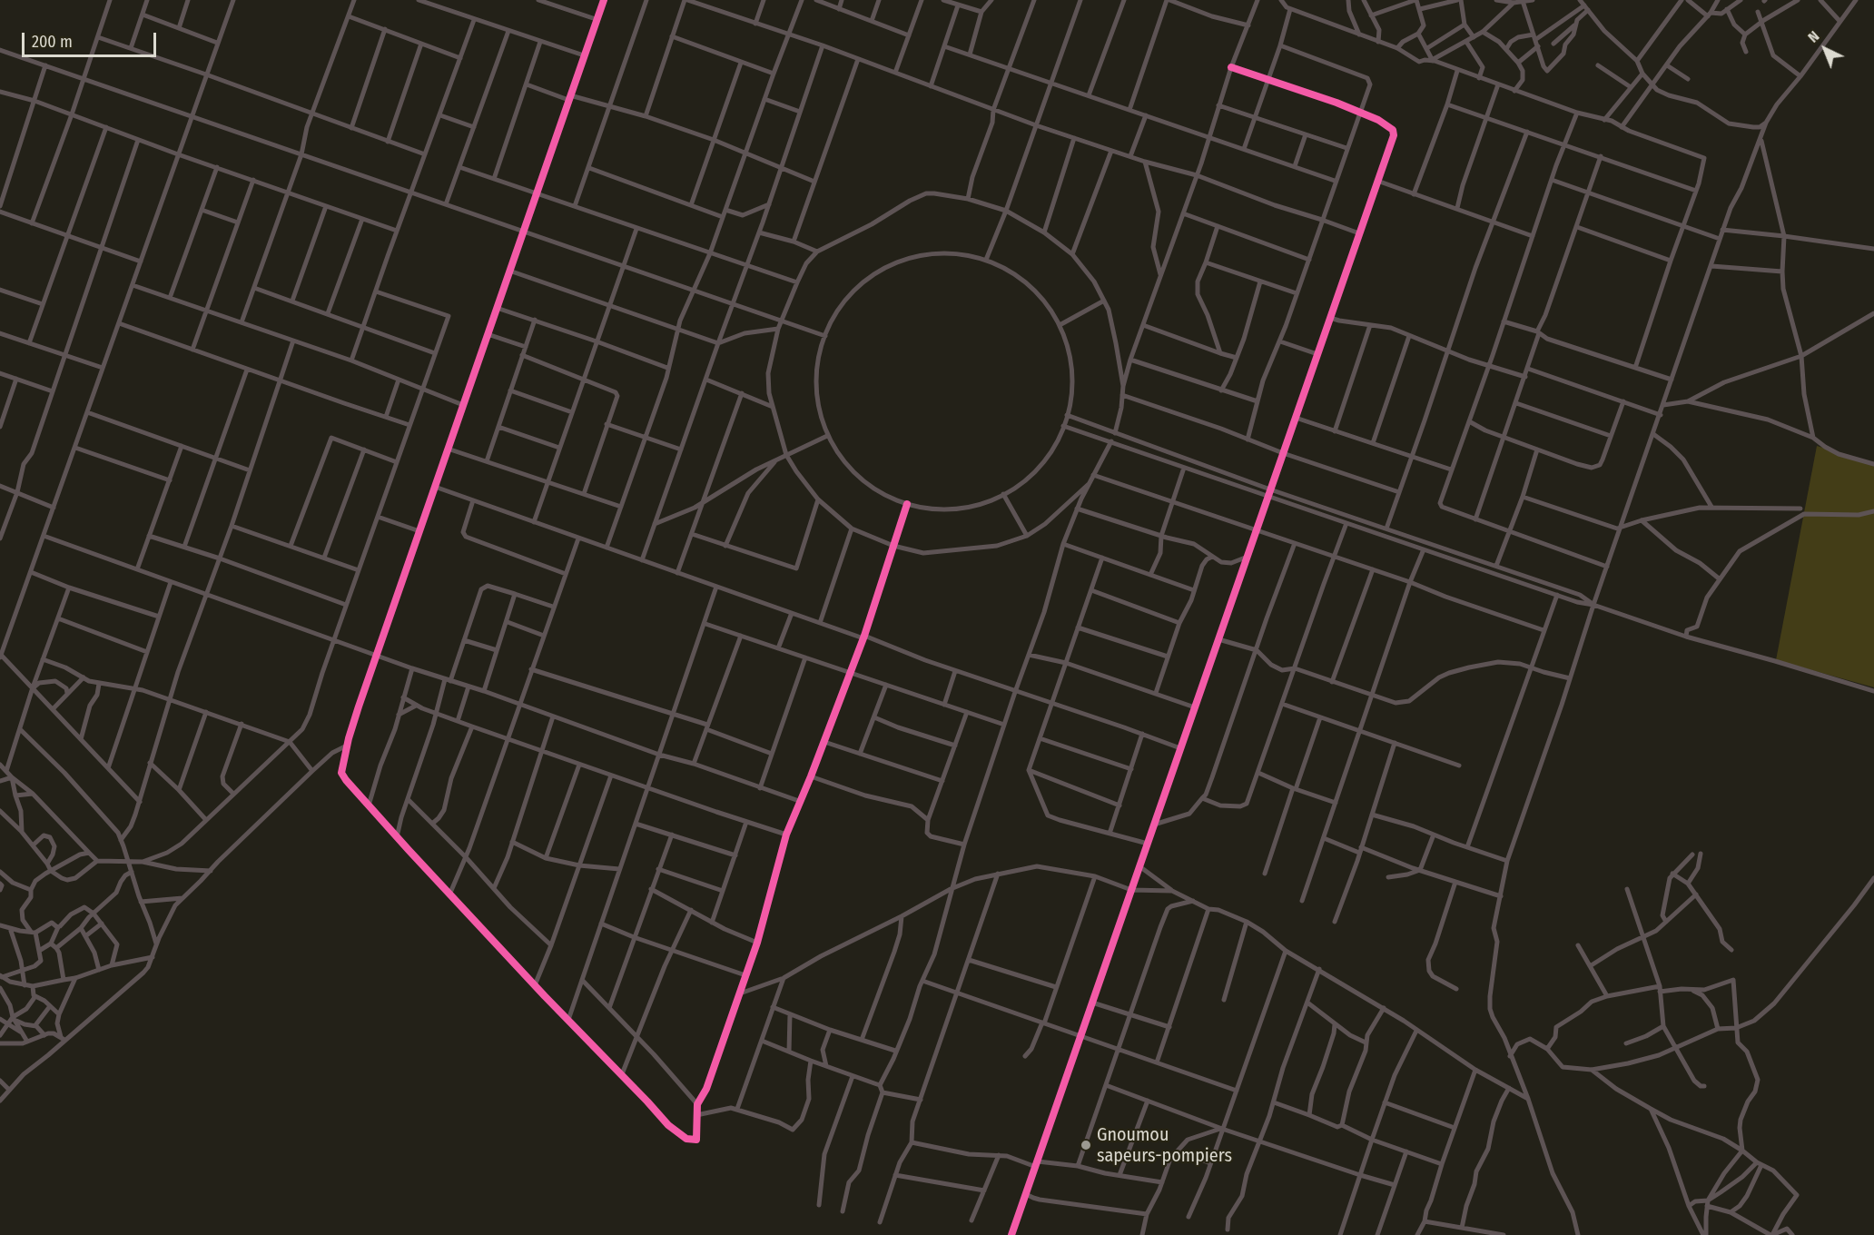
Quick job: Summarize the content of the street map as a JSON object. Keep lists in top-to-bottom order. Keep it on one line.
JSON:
{"places":["Gnoumou sapeurs-pompiers"],"scale_bar":"200 m","north":"top left"}
